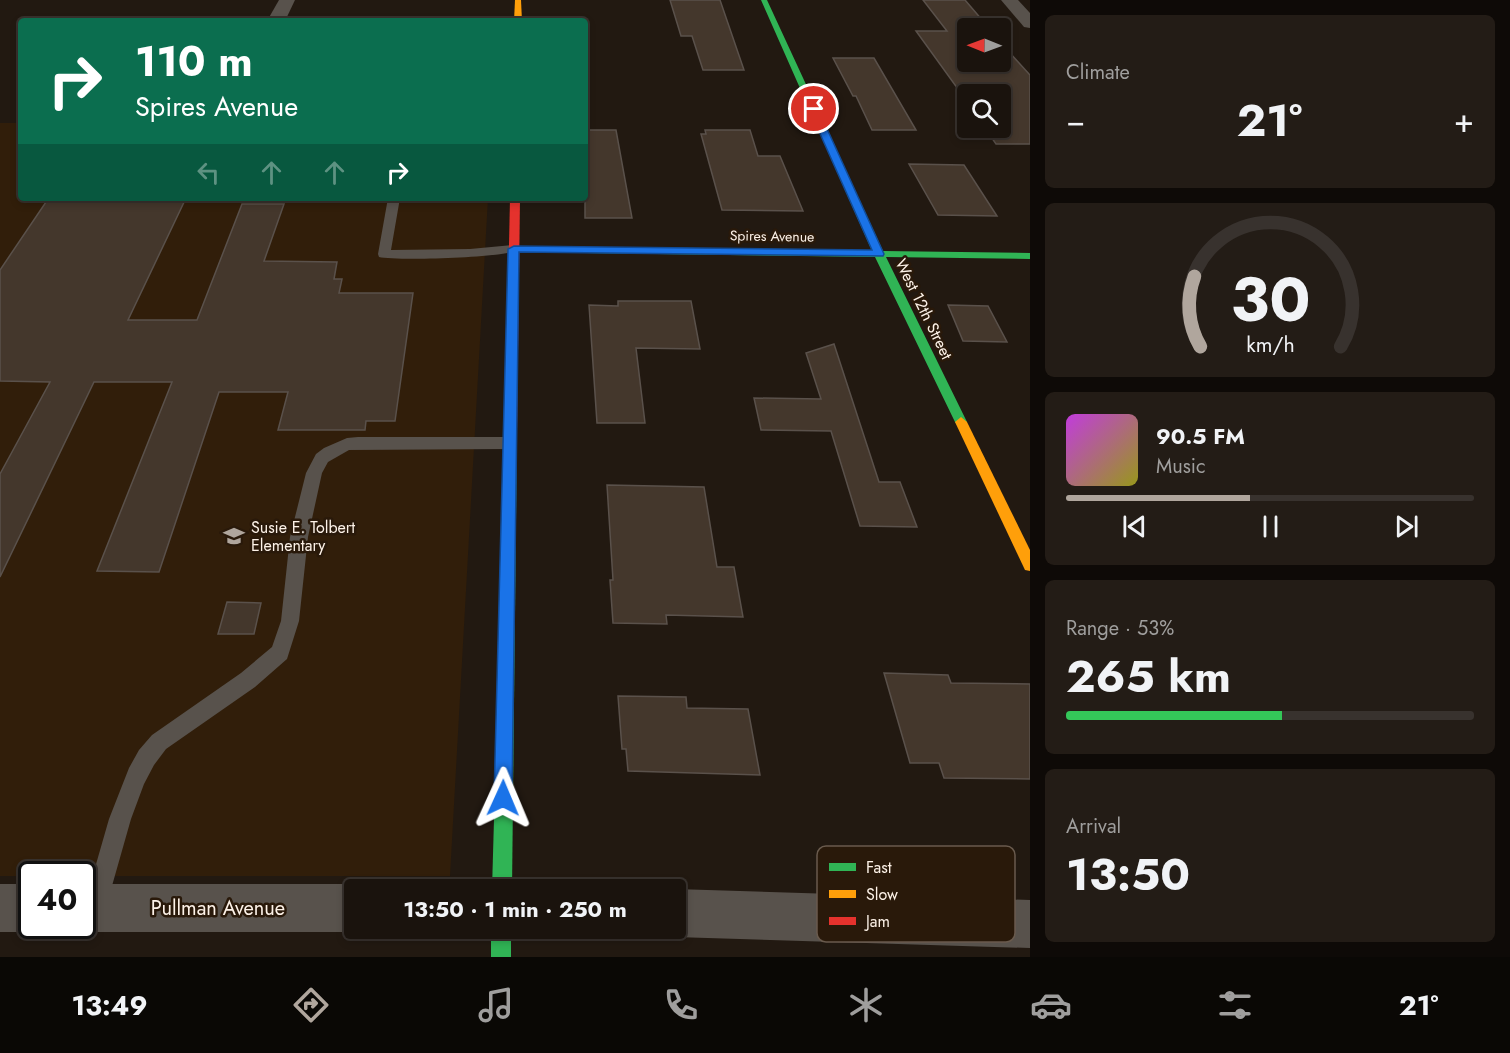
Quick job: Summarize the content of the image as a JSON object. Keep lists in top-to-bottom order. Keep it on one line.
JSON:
{"streets":{"street":["Spires Avenue","West 12th Street","Pullman Avenue"]},"crossings":[["Spires Avenue","West 12th Street"]],"places":{"school or university":["Susie E. Tolbert Elementary"]},"legend":["Fast","Slow","Jam"],"north":"left","page":{"tile":["Climate",["Range · 53%","265 km"],["Arrival","13:50"]],"turn":["110 m","Spires Avenue"],"heat":["−","21°","+"],"song":["90.5 FM","Music"],"limit":"40","trip":"13:50 · 1 min · 250 m","tabs":["13:49","21°"],"gauge":["30","km/h"]}}
